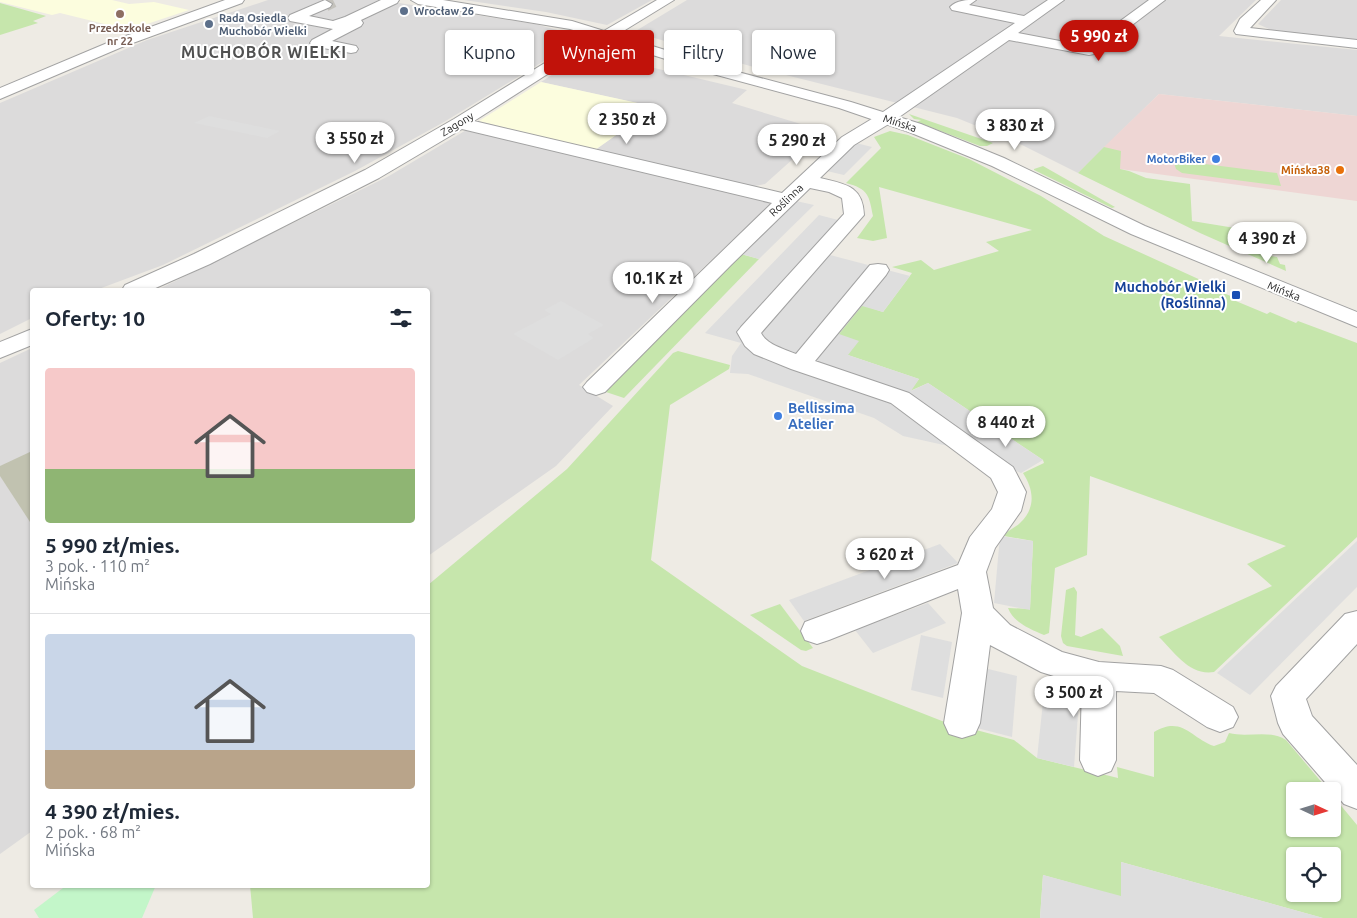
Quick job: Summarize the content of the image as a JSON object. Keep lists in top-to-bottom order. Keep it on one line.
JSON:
{"streets":{"street":["Mińska","Zagony","Roślinna"]},"crossings":[["Mińska","Roślinna"]],"districts":["MUCHOBÓR WIELKI"],"places":{"other":["Wrocław 26","Przedszkole nr 22","Rada Osiedla Muchobór Wielki","MotorBiker","Mińska38","Bellissima Atelier"],"transit":["Muchobór Wielki (Roślinna)"]},"north":"right","page":{"price":["5 990 zł","2 350 zł","3 830 zł","3 550 zł","5 290 zł","4 390 zł","10.1K zł","8 440 zł","3 620 zł","3 500 zł"],"chip":["Kupno","Wynajem","Filtry","Nowe"],"heading":"Oferty: 10","list":[{"name":"5 990 zł/mies.","note":"3 pok. · 110 m² · Mińska"},{"name":"4 390 zł/mies.","note":"2 pok. · 68 m² · Mińska"}]}}
